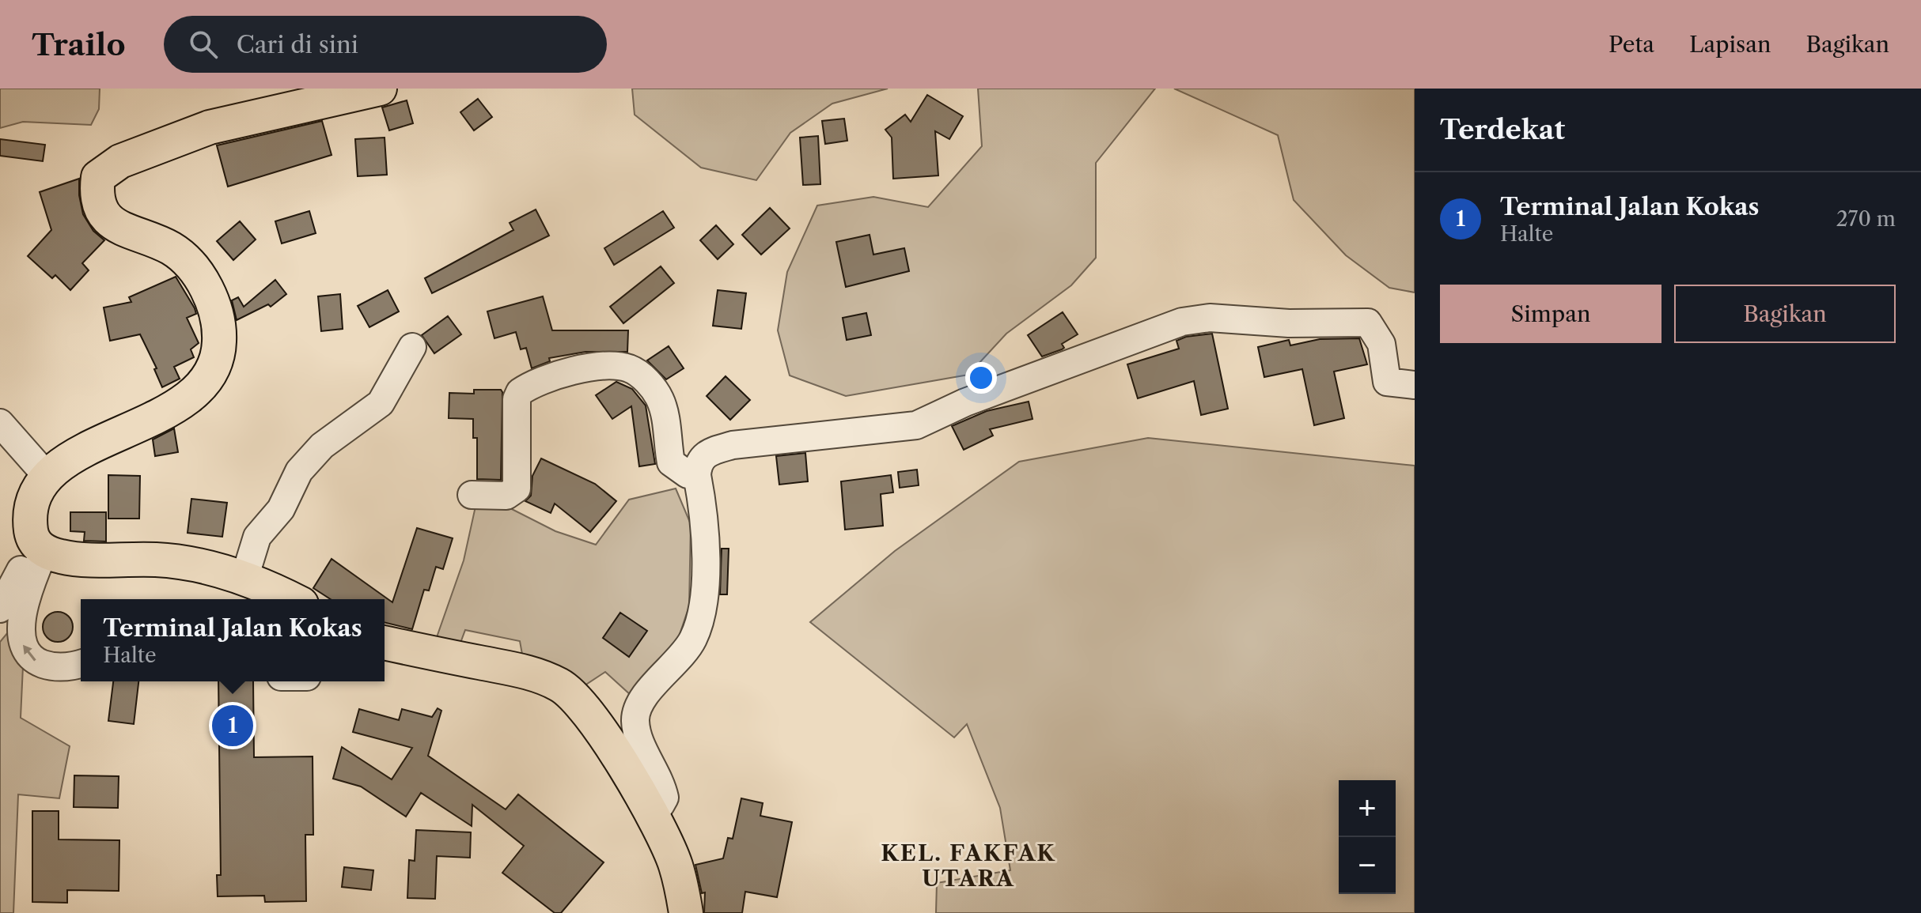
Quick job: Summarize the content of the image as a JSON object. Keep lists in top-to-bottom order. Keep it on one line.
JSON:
{"districts":["KEL. FAKFAK UTARA"],"page":{"header":"Trailo","search":"Cari di sini","nav":["Peta","Lapisan","Bagikan"],"heading":"Terdekat","list":[{"mark":"1","name":"Terminal Jalan Kokas","note":"Halte","value":"270 m"}],"buttons":["Simpan","Bagikan"],"popup":["Terminal Jalan Kokas","Halte"],"pins":"1","map_buttons":["+","−"]}}
